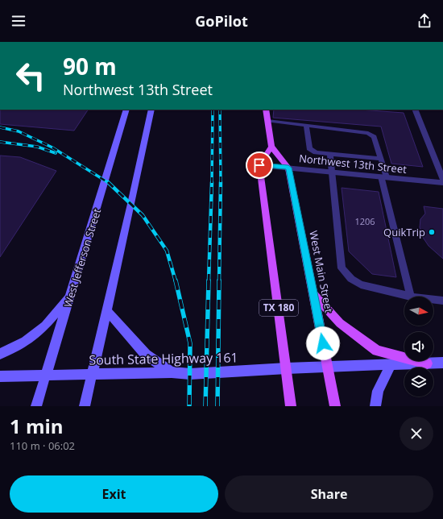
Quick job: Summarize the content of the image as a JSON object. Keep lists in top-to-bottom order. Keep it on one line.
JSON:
{"streets":{"main road":["West Jefferson Street","West Main Street","TX 180","South State Highway 161"],"street":["Northwest 13th Street"]},"crossings":[["Northwest 13th Street","West Main Street"],["Northwest 13th Street","TX 180"],["West Jefferson Street","South State Highway 161"],["West Main Street","South State Highway 161"],["TX 180","South State Highway 161"]],"places":["QuikTrip"],"house_numbers":["1206"],"north":"right","page":{"header":"GoPilot","turn":["90 m","Northwest 13th Street"],"heading":["1 min","110 m · 06:02"],"buttons":["Exit","Share"]}}
